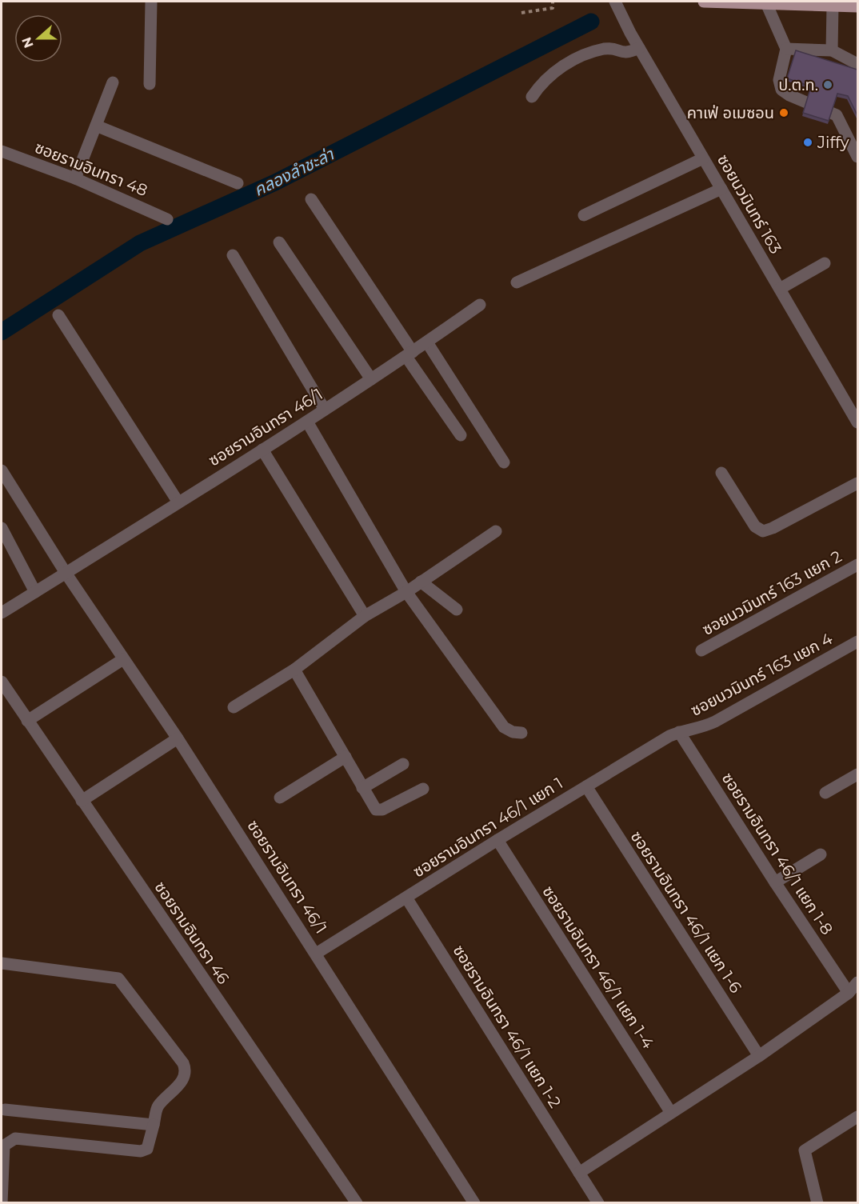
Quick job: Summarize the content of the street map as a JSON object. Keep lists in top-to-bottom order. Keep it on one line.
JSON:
{"streets":{"street":["ซอยรามอินทรา 48","ซอยนวมินทร์ 163","ซอยรามอินทรา 46/1","ซอยนวมินทร์ 163 แยก 2","ซอยนวมินทร์ 163 แยก 4","ซอยรามอินทรา 46/1 แยก 1","ซอยรามอินทรา 46/1 แยก 1-8","ซอยรามอินทรา 46/1 แยก 1-6","ซอยรามอินทรา 46","ซอยรามอินทรา 46/1 แยก 1-4","ซอยรามอินทรา 46/1 แยก 1-2"]},"crossings":[["ซอยรามอินทรา 46/1","ซอยรามอินทรา 46/1 แยก 1"],["ซอยนวมินทร์ 163 แยก 4","ซอยรามอินทรา 46/1 แยก 1"],["ซอยนวมินทร์ 163 แยก 4","ซอยรามอินทรา 46/1 แยก 1-8"],["ซอยรามอินทรา 46/1 แยก 1","ซอยรามอินทรา 46/1 แยก 1-8"],["ซอยรามอินทรา 46/1 แยก 1","ซอยรามอินทรา 46/1 แยก 1-6"],["ซอยรามอินทรา 46/1 แยก 1","ซอยรามอินทรา 46/1 แยก 1-4"],["ซอยรามอินทรา 46/1 แยก 1","ซอยรามอินทรา 46/1 แยก 1-2"]],"water":["คลองลำชะล่า"],"places":["ป.ต.ท.","คาเฟ่ อเมซอน","Jiffy"],"north":"left"}
